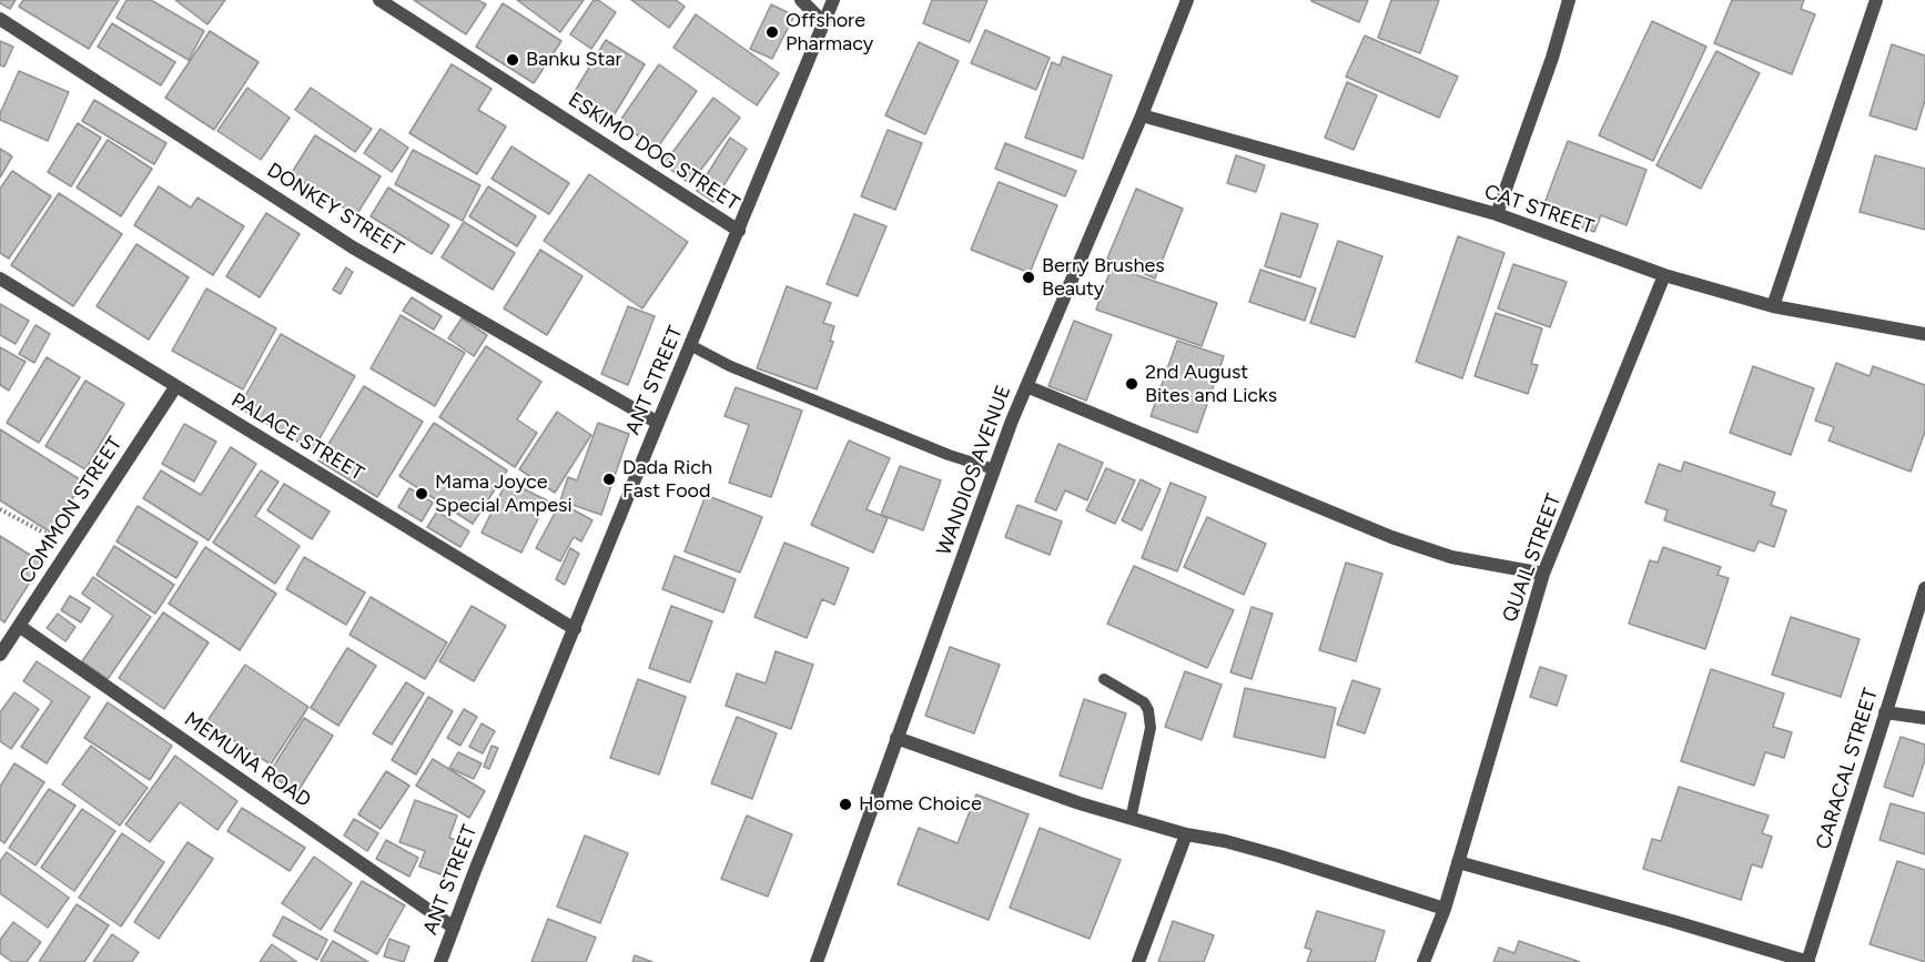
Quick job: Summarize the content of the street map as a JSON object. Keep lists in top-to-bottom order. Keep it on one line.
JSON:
{"streets":{"street":["ESKIMO DOG STREET","DONKEY STREET","CAT STREET","ANT STREET","PALACE STREET","WANDIOS AVENUE","COMMON STREET","QUAIL STREET","MEMUNA ROAD","CARACAL STREET"]},"crossings":[["ESKIMO DOG STREET","ANT STREET"],["DONKEY STREET","ANT STREET"],["CAT STREET","WANDIOS AVENUE"],["CAT STREET","QUAIL STREET"],["ANT STREET","PALACE STREET"],["ANT STREET","MEMUNA ROAD"],["PALACE STREET","COMMON STREET"],["COMMON STREET","MEMUNA ROAD"]],"places":["Offshore Pharmacy","Banku Star","Berry Brushes Beauty","2nd August Bites and Licks","Dada Rich Fast Food","Mama Joyce Special Ampesi","Home Choice"]}
